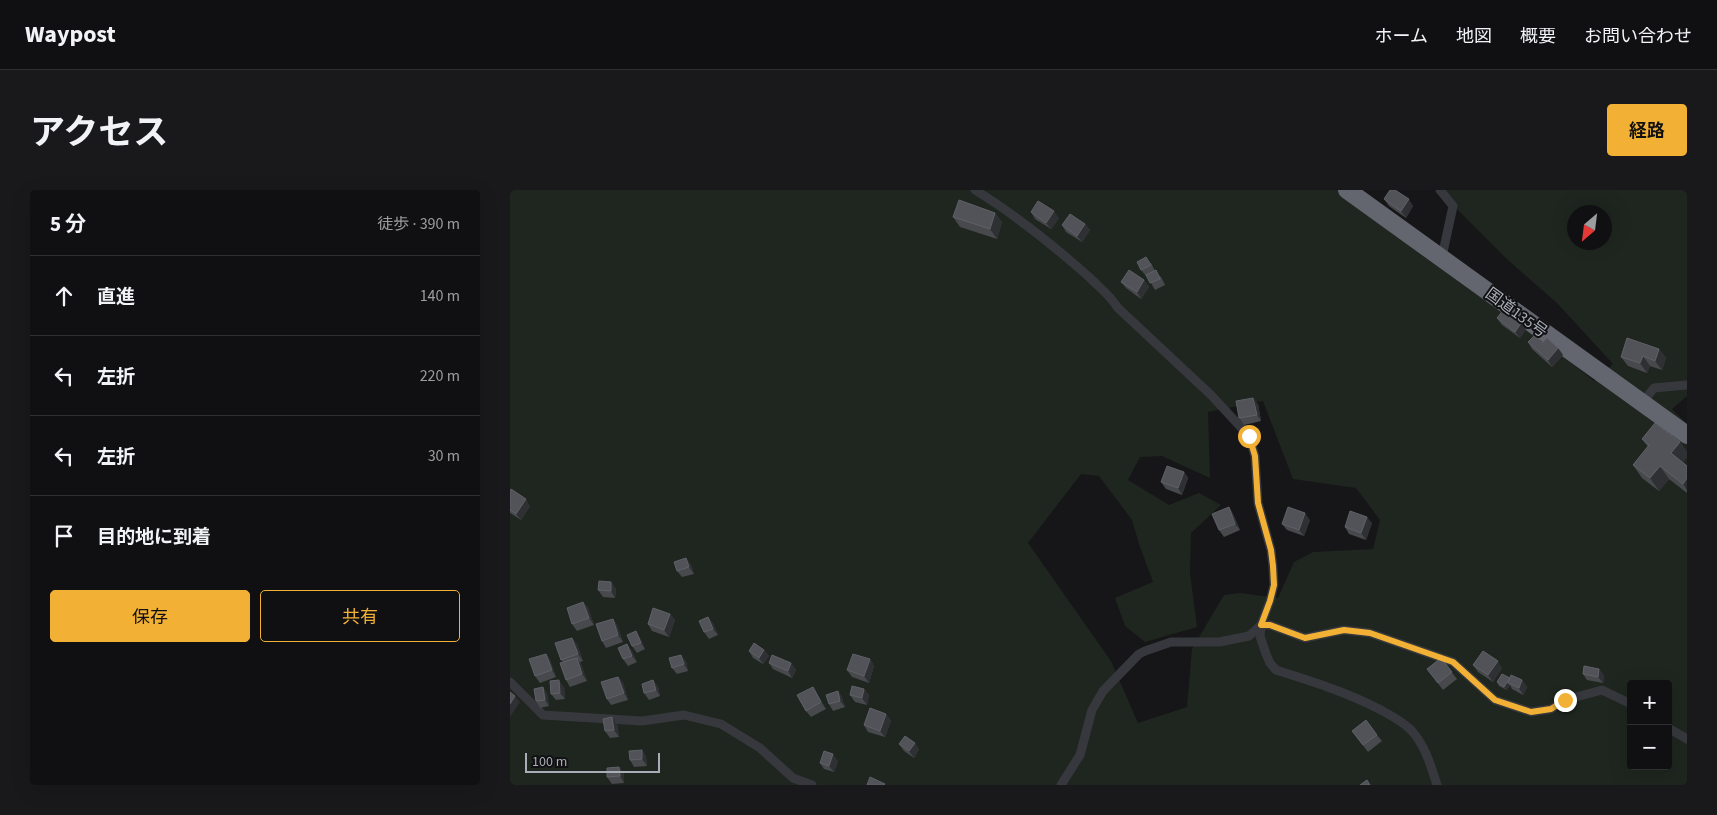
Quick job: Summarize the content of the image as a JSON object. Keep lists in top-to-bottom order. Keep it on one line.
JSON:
{"streets":{"highway":["国道135号"]},"scale_bar":"100 m","north":"bottom left","page":{"header":"Waypost","nav":["ホーム","地図","概要","お問い合わせ"],"title":"アクセス","buttons":["経路",["保存","共有"]],"heading":["5 分","徒歩 · 390 m"],"list":[["直進","140 m"],["左折","220 m"],["左折","30 m"],"目的地に到着"],"map_buttons":["+","−"],"scale":"100 m"}}
